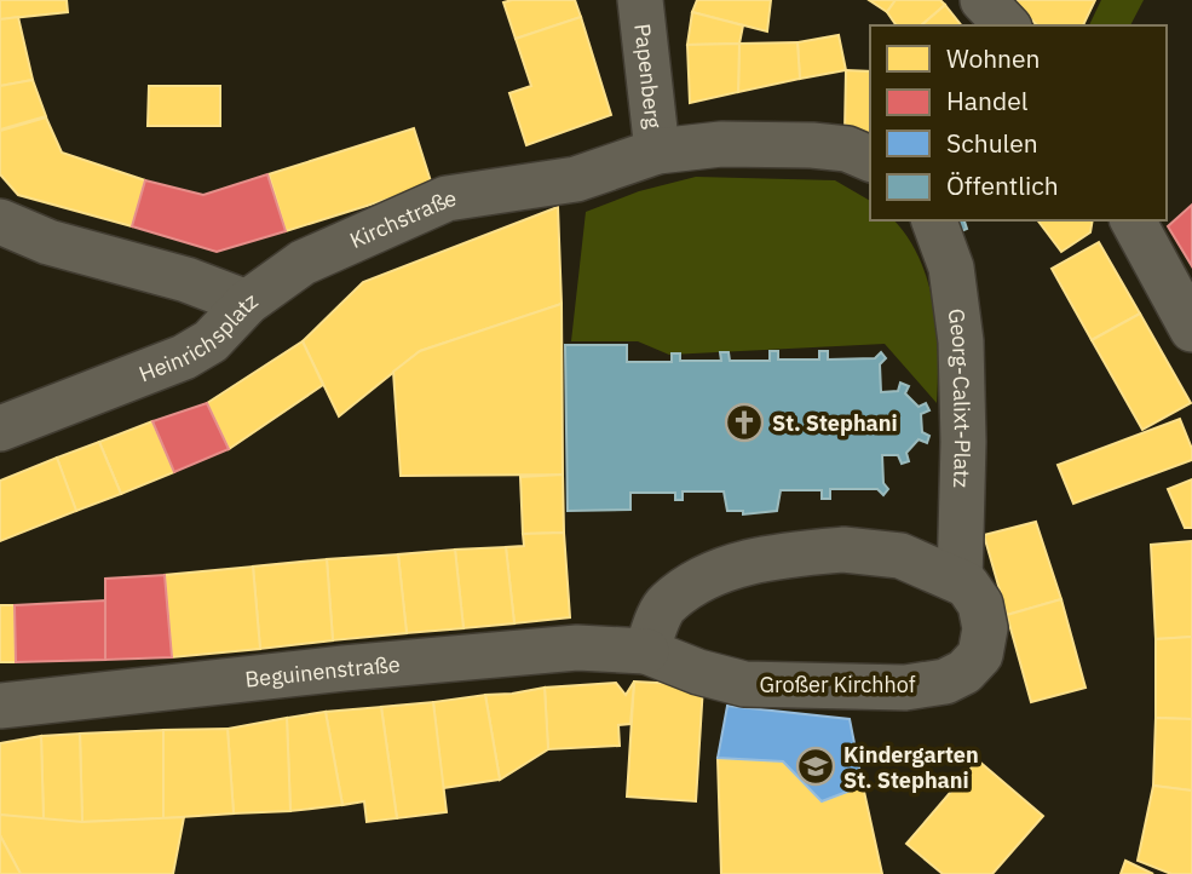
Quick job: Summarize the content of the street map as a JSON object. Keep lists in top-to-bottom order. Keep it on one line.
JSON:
{"streets":{"street":["Papenberg","Kirchstraße","Heinrichsplatz","Georg-Calixt-Platz","Beguinenstraße","Großer Kirchhof"]},"crossings":[["Papenberg","Kirchstraße"],["Kirchstraße","Heinrichsplatz"],["Georg-Calixt-Platz","Großer Kirchhof"],["Beguinenstraße","Großer Kirchhof"]],"places":{"church":["St. Stephani"],"school or university":["Kindergarten St. Stephani"]},"legend":["Wohnen","Handel","Schulen","Öffentlich"]}
